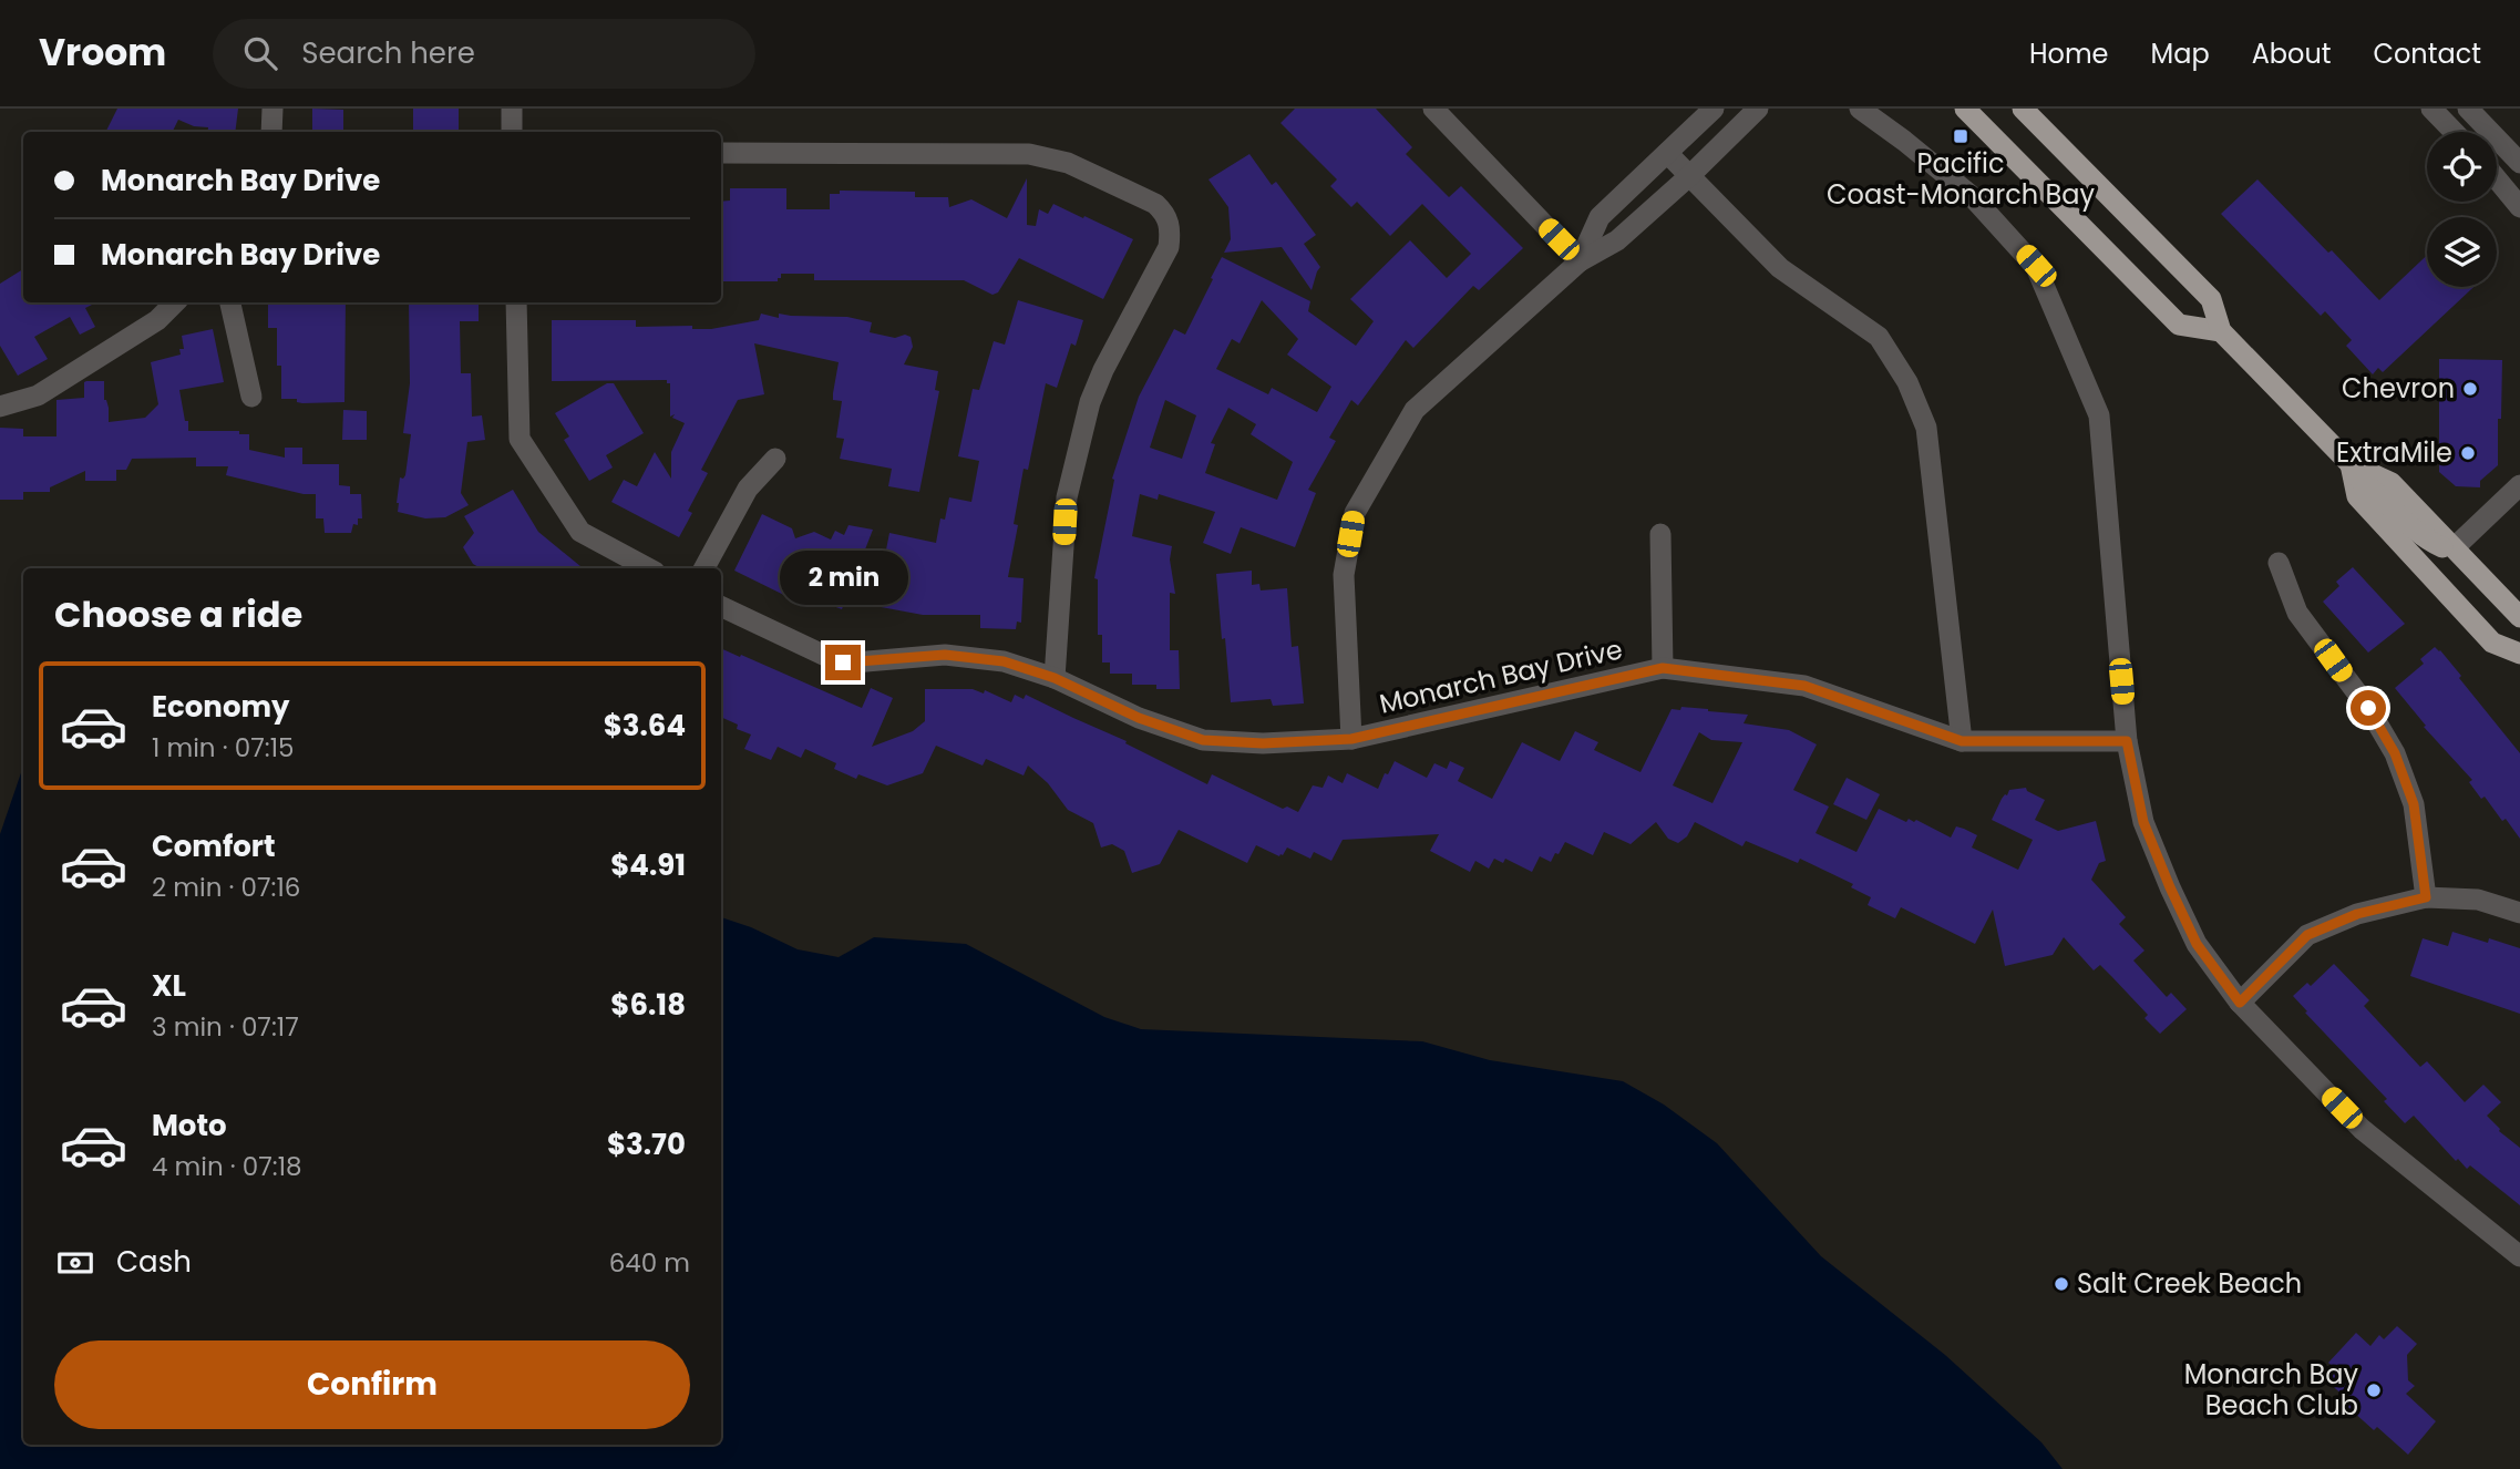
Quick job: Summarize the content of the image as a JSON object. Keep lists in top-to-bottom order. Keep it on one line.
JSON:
{"streets":{"street":["Monarch Bay Drive"]},"places":{"transit":["Pacific Coast-Monarch Bay"],"other":["Chevron","ExtraMile","Salt Creek Beach","Monarch Bay Beach Club"]},"page":{"header":"Vroom","search":"Search here","nav":["Home","Map","About","Contact"],"banner":["Monarch Bay Drive","Monarch Bay Drive"],"bubble":"2 min","heading":"Choose a ride","list":[{"name":"Economy","note":"1 min · 07:15","value":"$3.64"},{"name":"Comfort","note":"2 min · 07:16","value":"$4.91"},{"name":"XL","note":"3 min · 07:17","value":"$6.18"},{"name":"Moto","note":"4 min · 07:18","value":"$3.70"}],"pay":["Cash","640 m"],"buttons":"Confirm"}}
